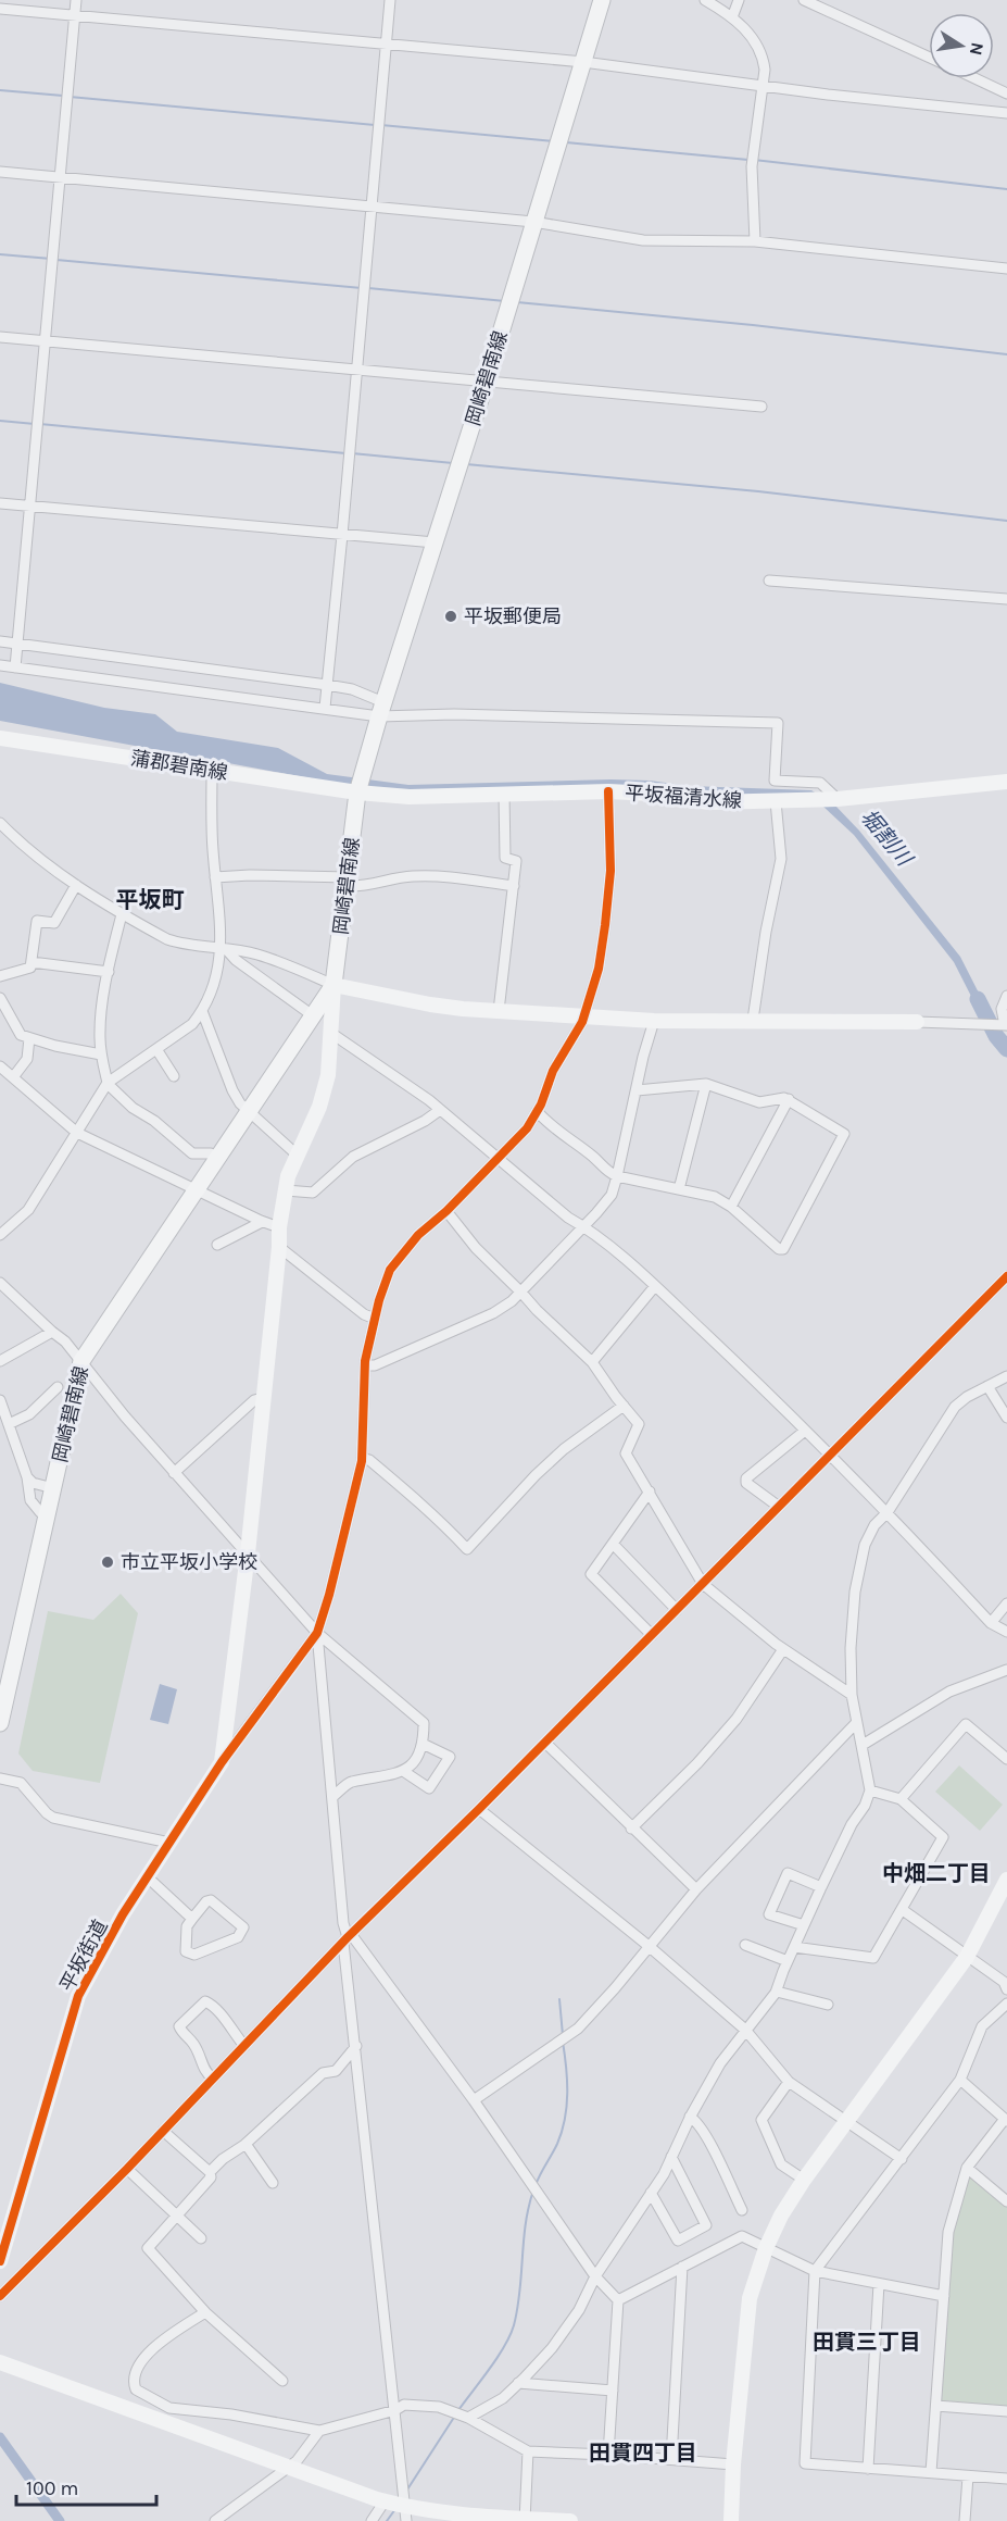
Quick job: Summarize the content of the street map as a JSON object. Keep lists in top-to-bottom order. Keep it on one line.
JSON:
{"streets":{"main road":["岡崎碧南線"],"street":["蒲郡碧南線","平坂福清水線","平坂街道"]},"crossings":[["岡崎碧南線","蒲郡碧南線"],["岡崎碧南線","平坂福清水線"],["蒲郡碧南線","平坂福清水線"]],"districts":["平坂町","中畑二丁目","田貫三丁目","田貫四丁目"],"water":["堀割川"],"places":["平坂郵便局","市立平坂小学校"],"scale_bar":"100 m","north":"right"}
